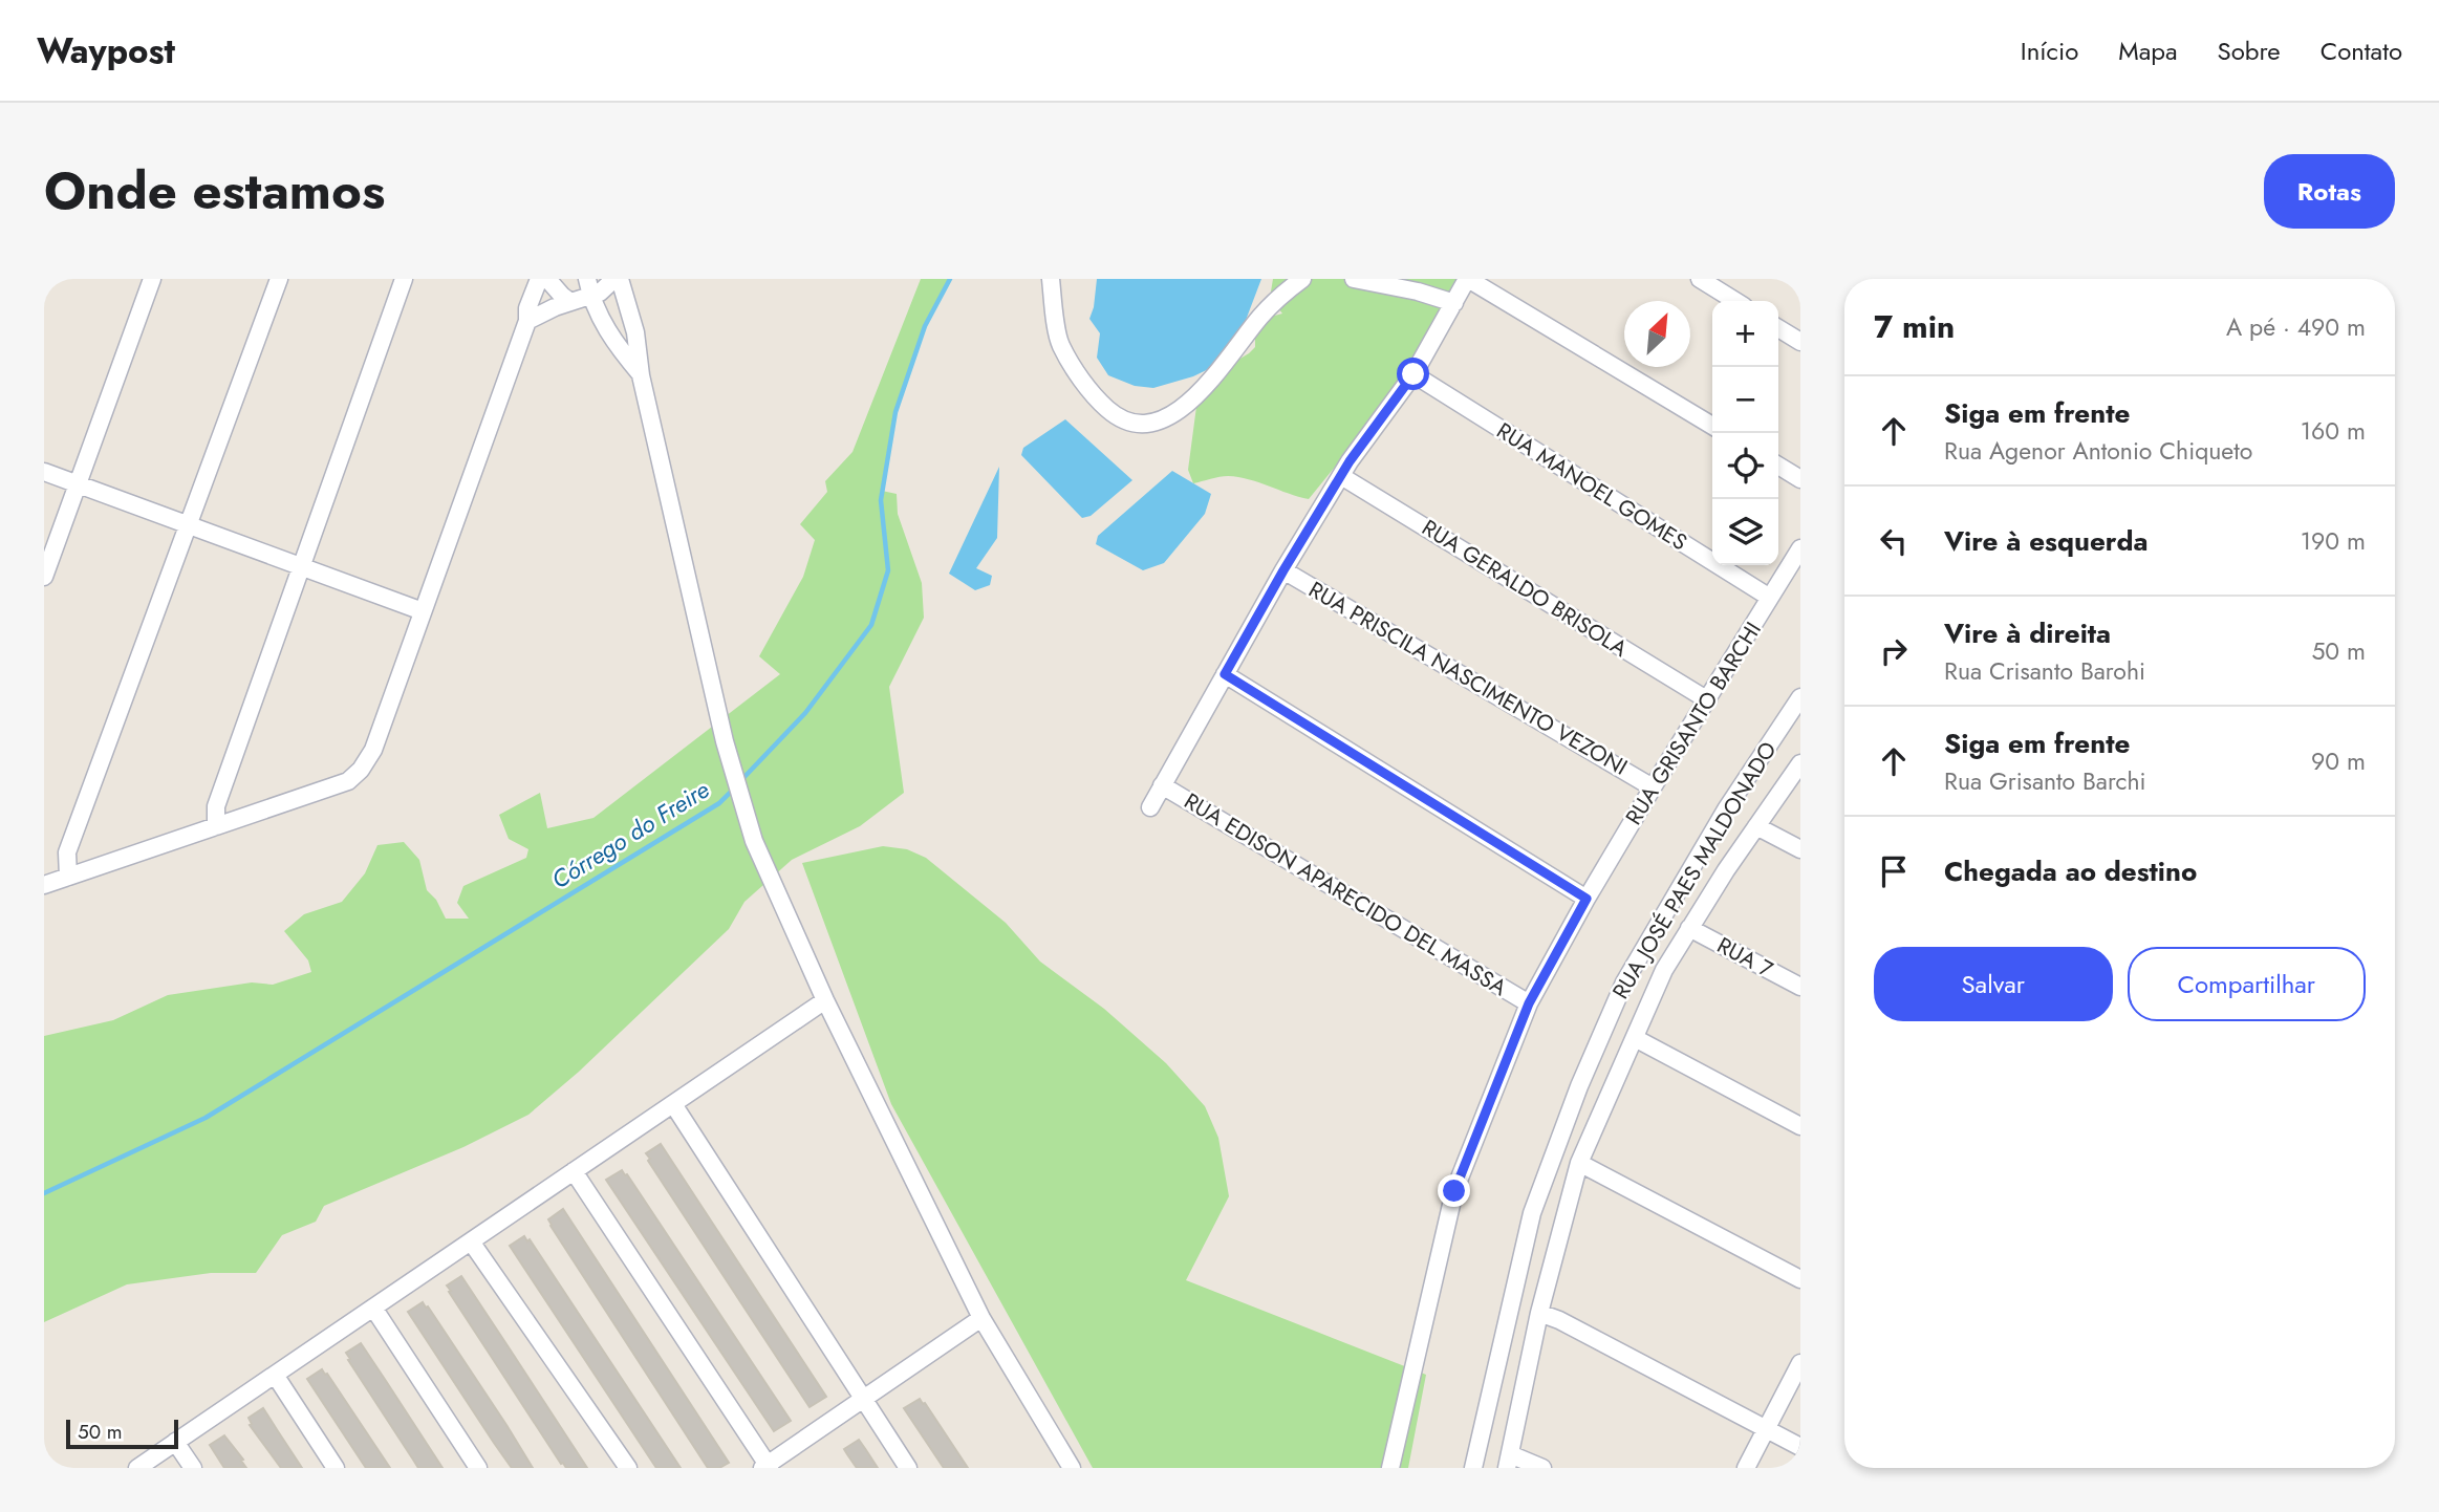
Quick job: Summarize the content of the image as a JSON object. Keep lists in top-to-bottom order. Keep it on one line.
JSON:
{"streets":{"street":["RUA MANOEL GOMES","RUA GERALDO BRISOLA","RUA PRISCILA NASCIMENTO VEZONI","RUA GRISANTO BARCHI","RUA JOSÉ PAES MALDONADO","RUA EDISON APARECIDO DEL MASSA","RUA 7"]},"crossings":[["RUA MANOEL GOMES","RUA GRISANTO BARCHI"],["RUA GERALDO BRISOLA","RUA GRISANTO BARCHI"],["RUA PRISCILA NASCIMENTO VEZONI","RUA GRISANTO BARCHI"],["RUA GRISANTO BARCHI","RUA EDISON APARECIDO DEL MASSA"],["RUA JOSÉ PAES MALDONADO","RUA 7"]],"water":["Córrego do Freire"],"scale_bar":"50 m","north":"top right","page":{"header":"Waypost","nav":["Início","Mapa","Sobre","Contato"],"title":"Onde estamos","buttons":["Rotas",["Salvar","Compartilhar"]],"heading":["7 min","A pé · 490 m"],"map_buttons":["+","−"],"list":[["Siga em frente","Rua Agenor Antonio Chiqueto","160 m"],["Vire à esquerda","190 m"],["Vire à direita","Rua Crisanto Barohi","50 m"],["Siga em frente","Rua Grisanto Barchi","90 m"],"Chegada ao destino"],"scale":"50 m"}}
